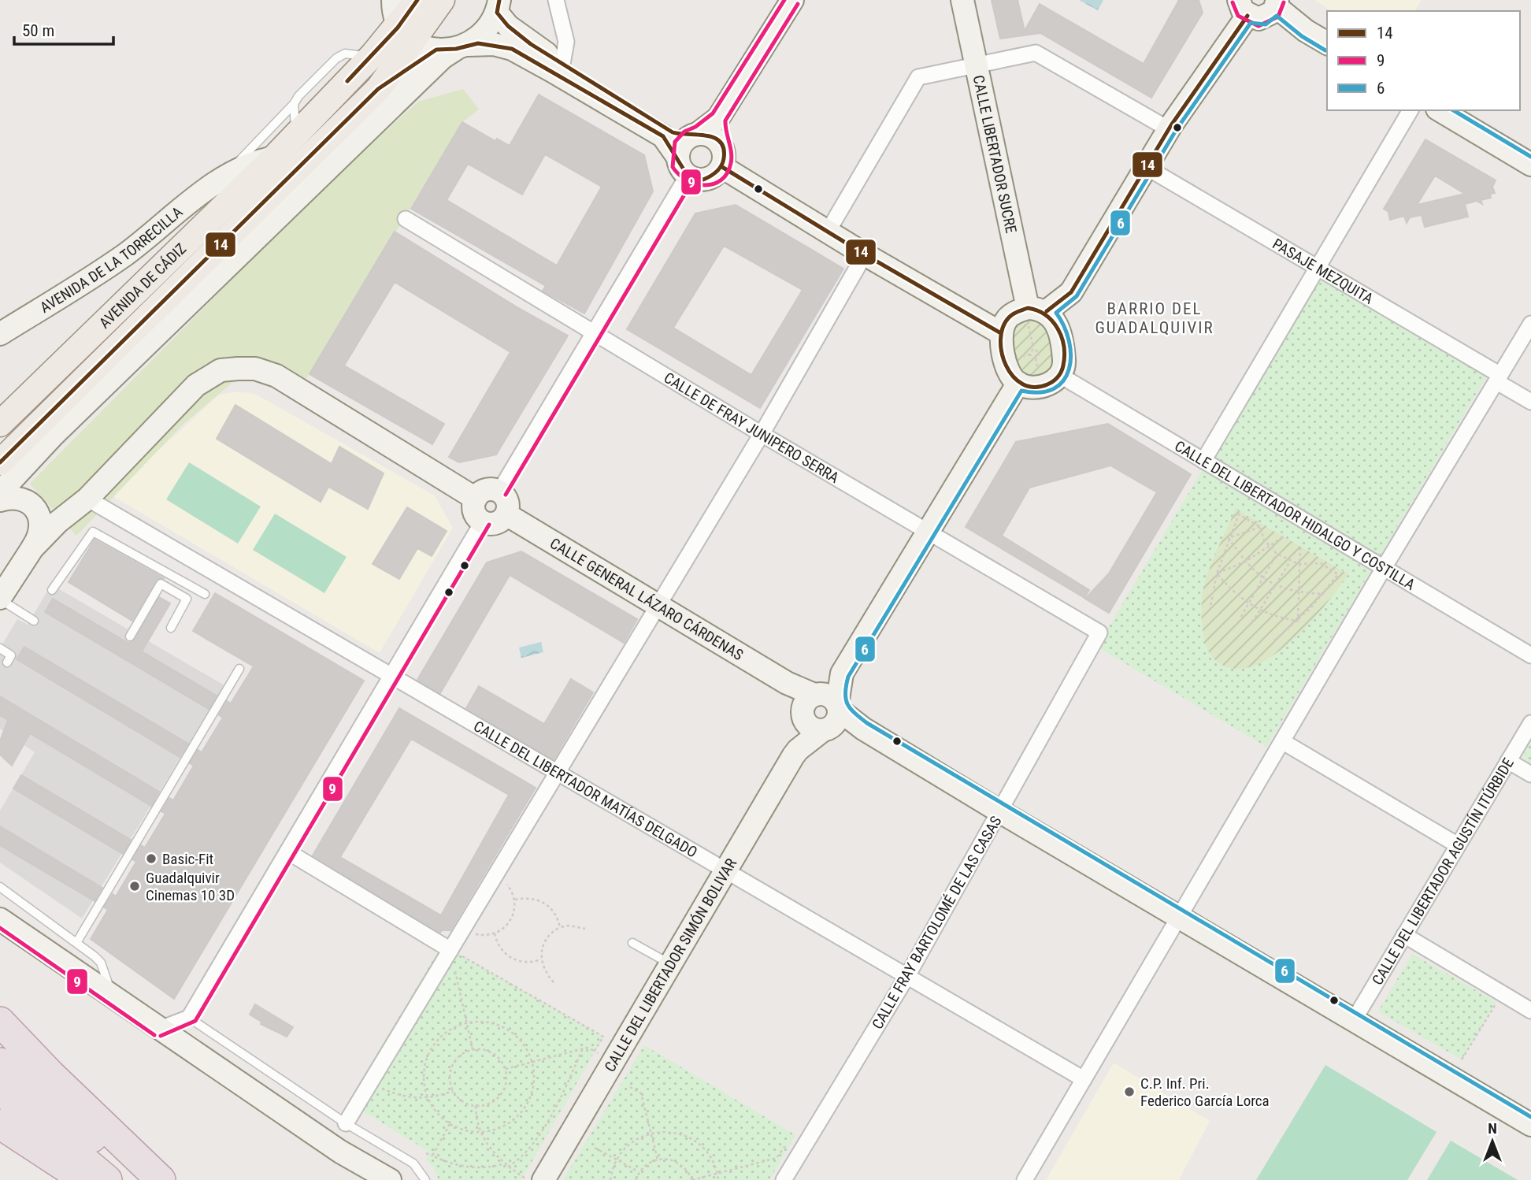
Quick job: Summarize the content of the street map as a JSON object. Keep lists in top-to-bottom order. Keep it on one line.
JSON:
{"streets":{"main road":["AVENIDA DE CÁDIZ"],"street":["CALLE LIBERTADOR SUCRE","AVENIDA DE LA TORRECILLA","PASAJE MEZQUITA","CALLE DE FRAY JUNIPERO SERRA","CALLE DEL LIBERTADOR HIDALGO Y COSTILLA","CALLE GENERAL LÁZARO CÁRDENAS","CALLE DEL LIBERTADOR MATÍAS DELGADO","CALLE DEL LIBERTADOR AGUSTÍN ITÚRBIDE","CALLE FRAY BARTOLOMÉ DE LAS CASAS","CALLE DEL LIBERTADOR SIMÓN BOLIVAR"]},"crossings":[["CALLE LIBERTADOR SUCRE","CALLE DEL LIBERTADOR HIDALGO Y COSTILLA"],["AVENIDA DE LA TORRECILLA","AVENIDA DE CÁDIZ"],["CALLE DE FRAY JUNIPERO SERRA","CALLE FRAY BARTOLOMÉ DE LAS CASAS"],["CALLE GENERAL LÁZARO CÁRDENAS","CALLE DEL LIBERTADOR AGUSTÍN ITÚRBIDE"],["CALLE GENERAL LÁZARO CÁRDENAS","CALLE FRAY BARTOLOMÉ DE LAS CASAS"],["CALLE GENERAL LÁZARO CÁRDENAS","CALLE DEL LIBERTADOR SIMÓN BOLIVAR"],["CALLE DEL LIBERTADOR MATÍAS DELGADO","CALLE FRAY BARTOLOMÉ DE LAS CASAS"],["CALLE DEL LIBERTADOR MATÍAS DELGADO","CALLE DEL LIBERTADOR SIMÓN BOLIVAR"]],"districts":["BARRIO DEL GUADALQUIVIR"],"places":["Basic-Fit","Guadalquivir Cinemas 10 3D","C.P. Inf. Pri. Federico García Lorca"],"lines":["transit line 14","transit line 9","transit line 6"],"legend":["14","9","6"],"scale_bar":"50 m","north":"top"}
